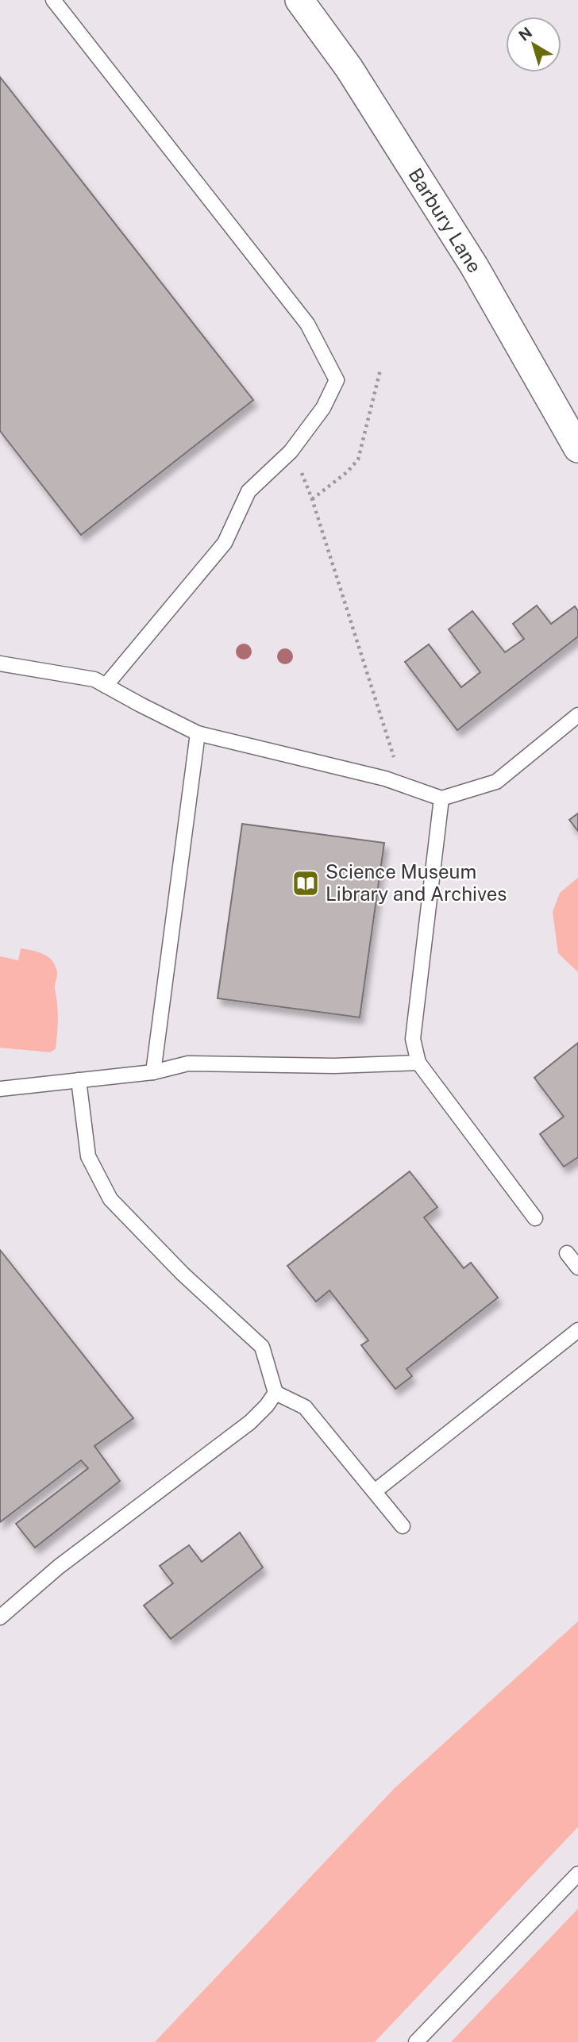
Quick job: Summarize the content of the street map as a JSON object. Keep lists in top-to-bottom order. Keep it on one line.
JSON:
{"streets":{"street":["Barbury Lane"]},"places":{"library":["Science Museum Library and Archives"]},"north":"top left"}
